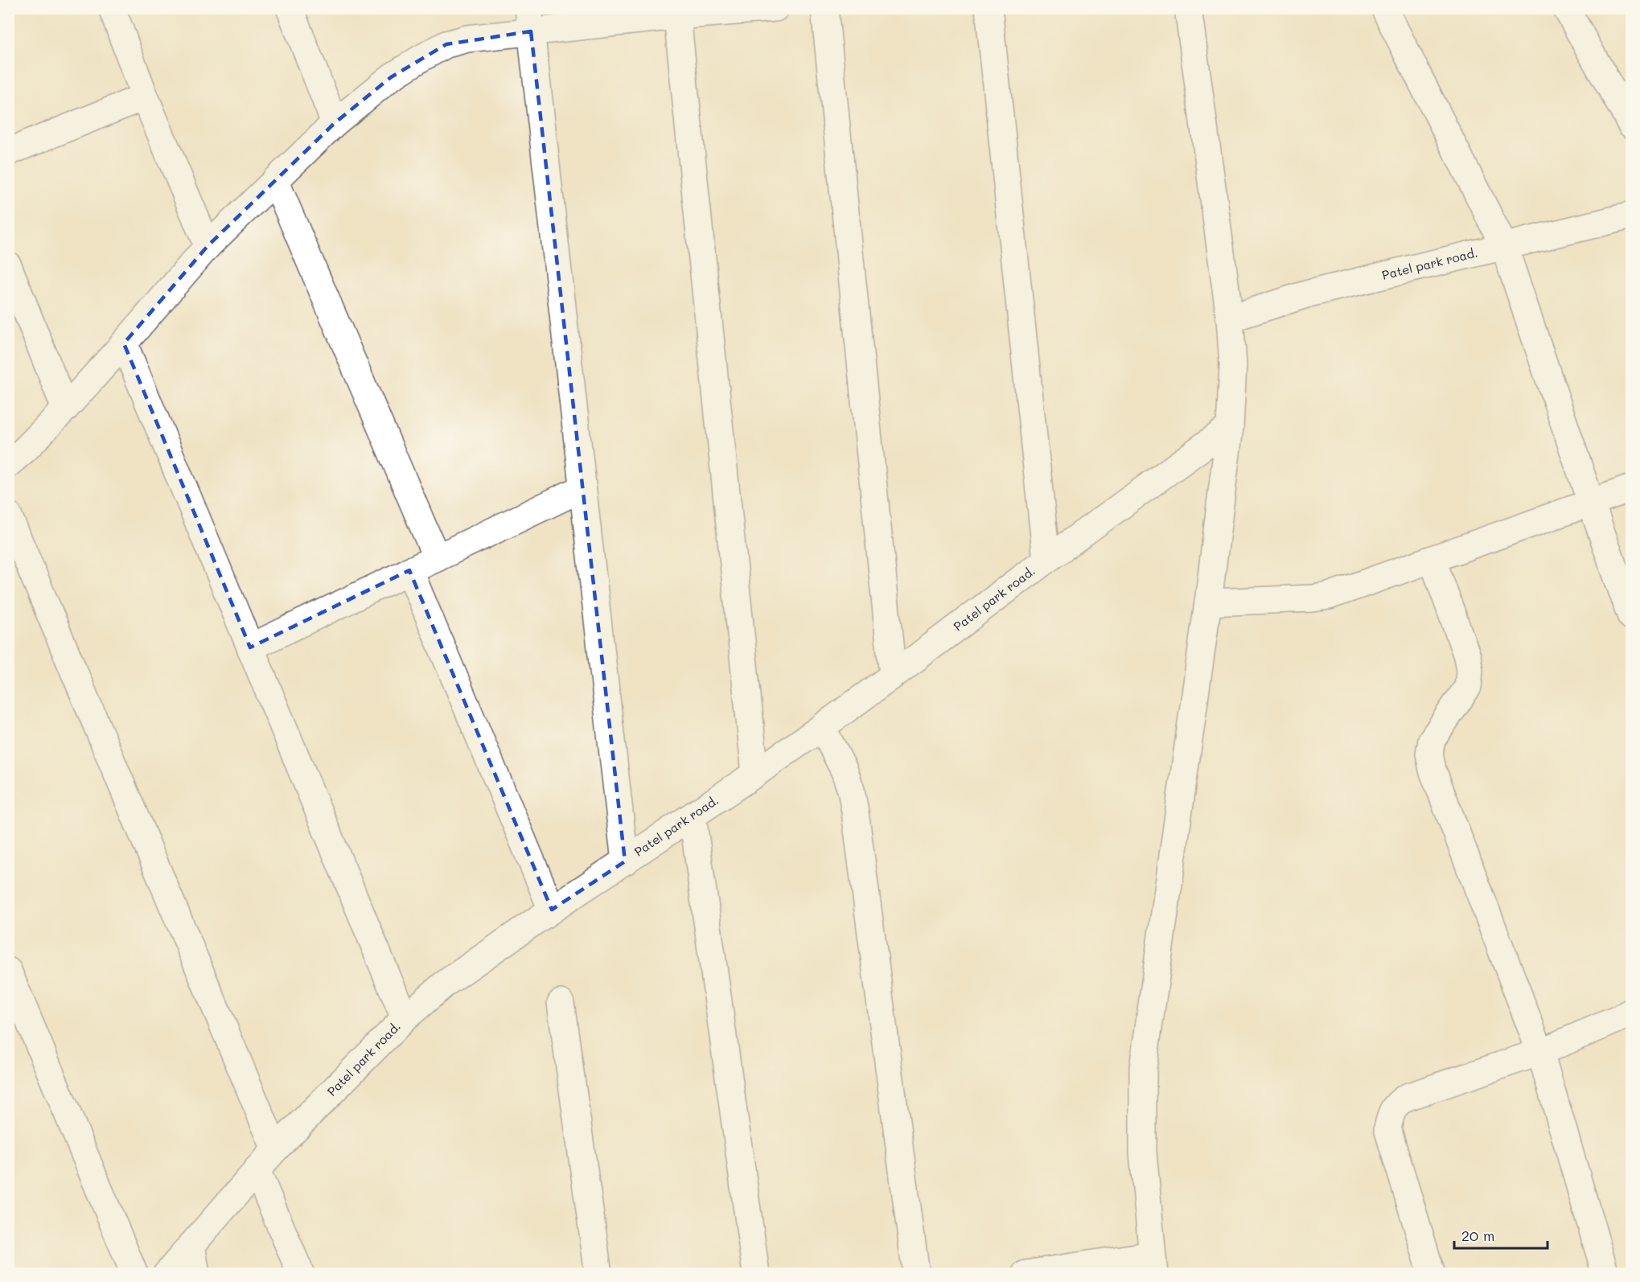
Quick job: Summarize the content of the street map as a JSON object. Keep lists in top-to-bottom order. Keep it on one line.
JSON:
{"streets":{"street":["Patel park road."]},"scale_bar":"20 m"}
